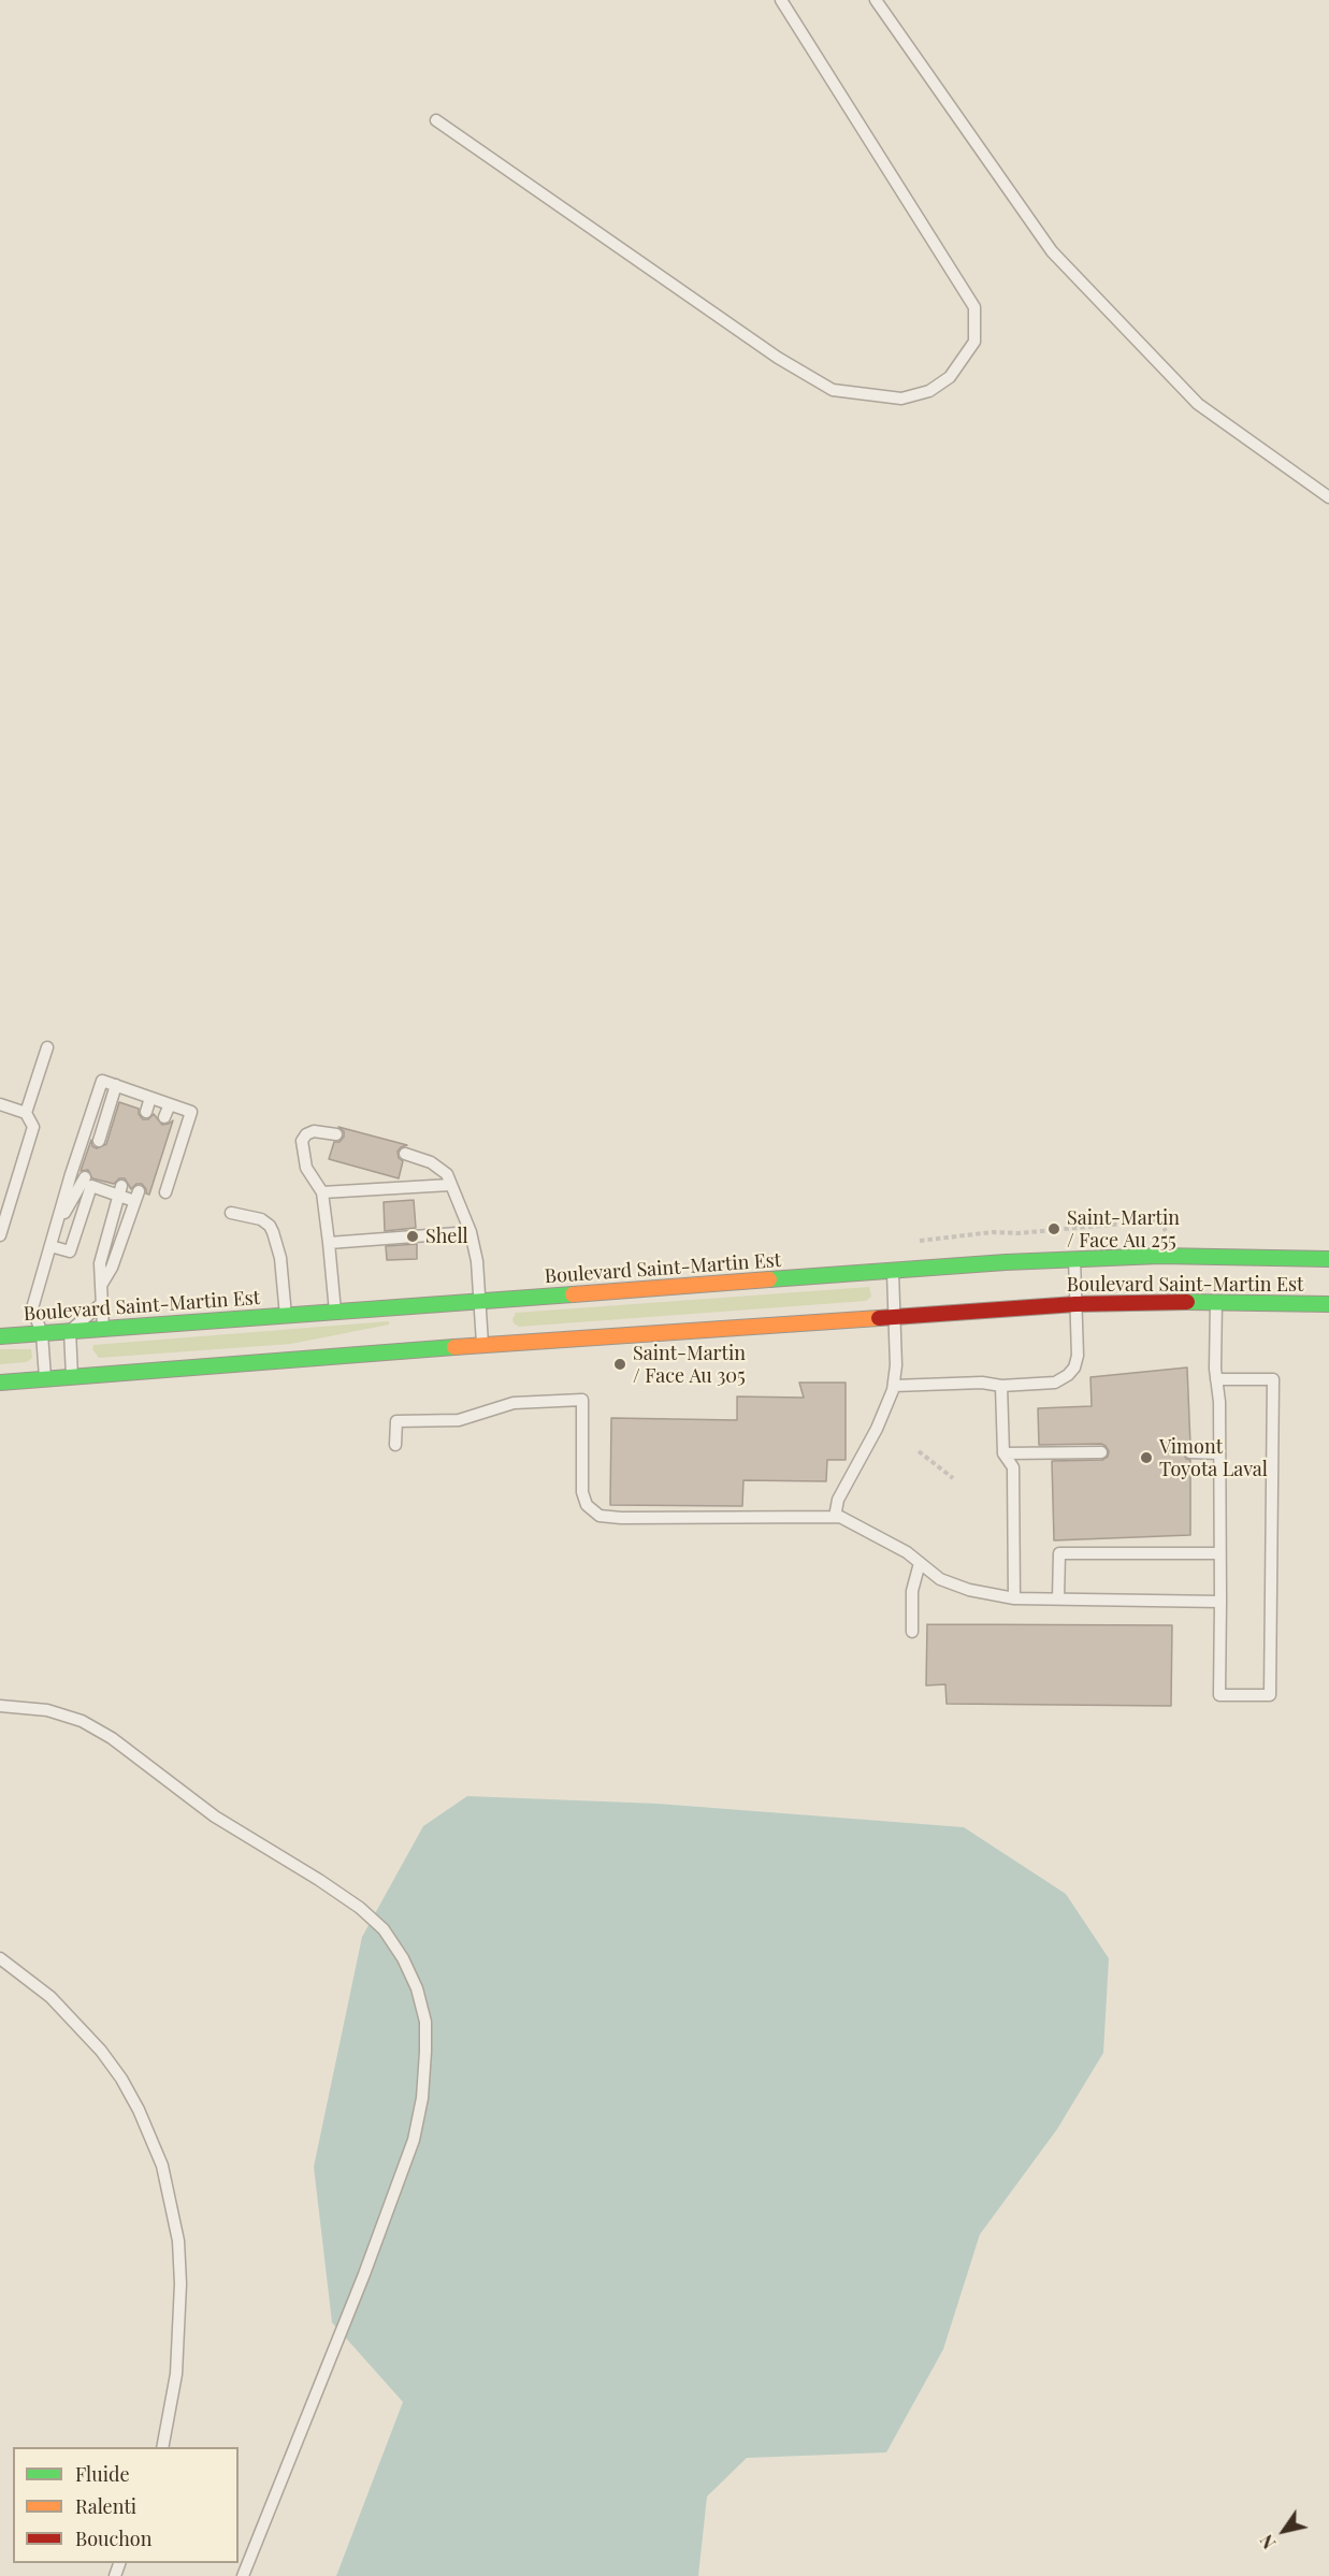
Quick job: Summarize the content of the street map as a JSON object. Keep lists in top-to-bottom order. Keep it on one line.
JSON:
{"streets":{"main road":["Boulevard Saint-Martin Est"]},"places":["Saint-Martin / Face Au 255","Shell","Saint-Martin / Face Au 305","Vimont Toyota Laval"],"legend":["Fluide","Ralenti","Bouchon"],"north":"bottom left"}
